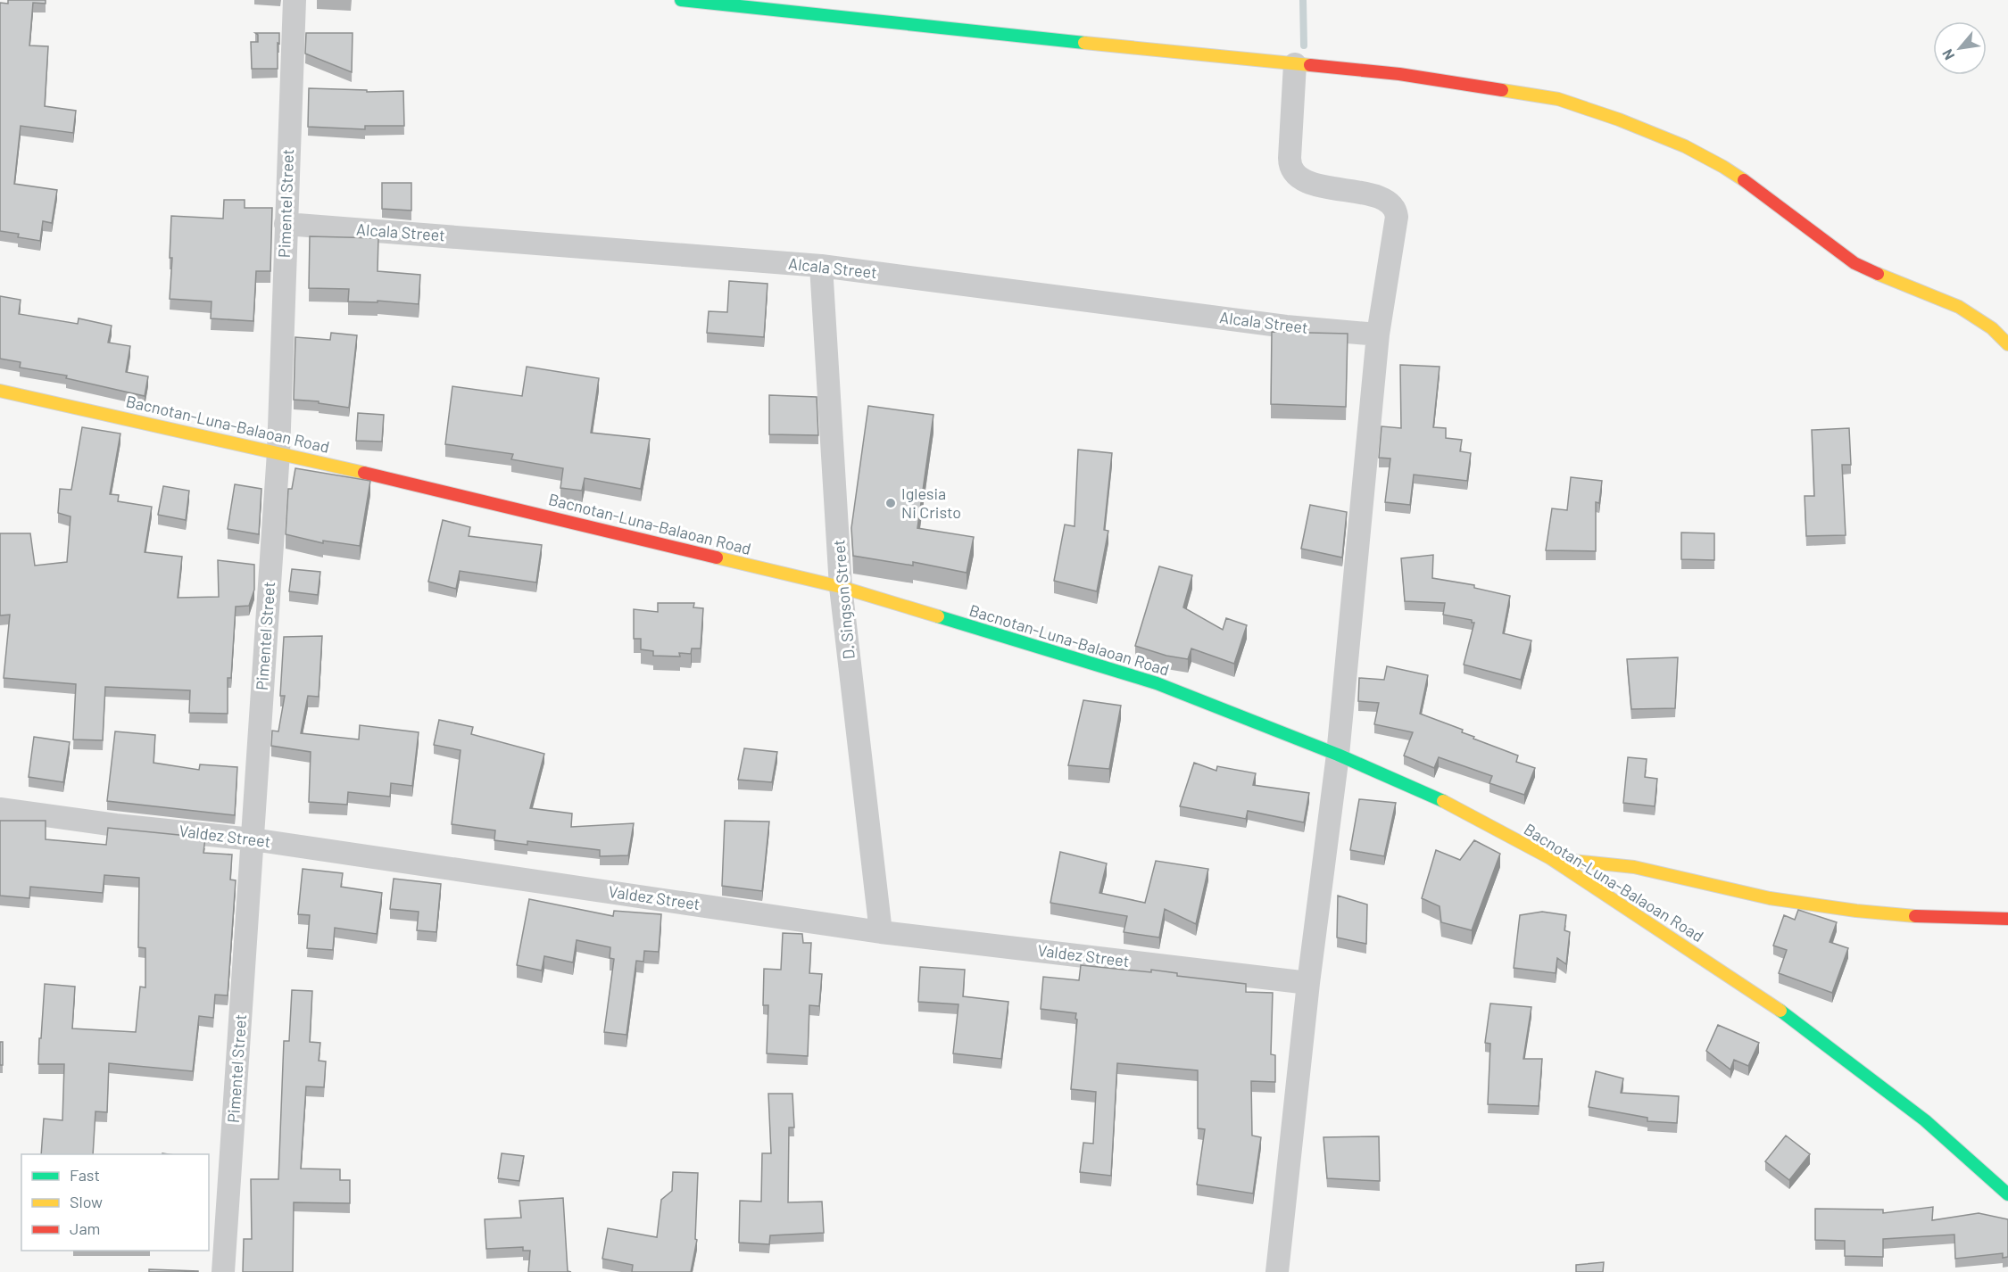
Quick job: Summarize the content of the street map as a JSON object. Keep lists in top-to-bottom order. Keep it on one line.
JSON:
{"streets":{"main road":["Bacnotan-Luna-Balaoan Road"],"street":["Pimentel Street","Alcala Street","D. Singson Street","Valdez Street"]},"crossings":[["Pimentel Street","Alcala Street"],["Pimentel Street","Bacnotan-Luna-Balaoan Road"],["Pimentel Street","Valdez Street"],["Alcala Street","D. Singson Street"],["Bacnotan-Luna-Balaoan Road","D. Singson Street"],["D. Singson Street","Valdez Street"]],"places":["Iglesia Ni Cristo"],"legend":["Fast","Slow","Jam"],"north":"bottom left"}
